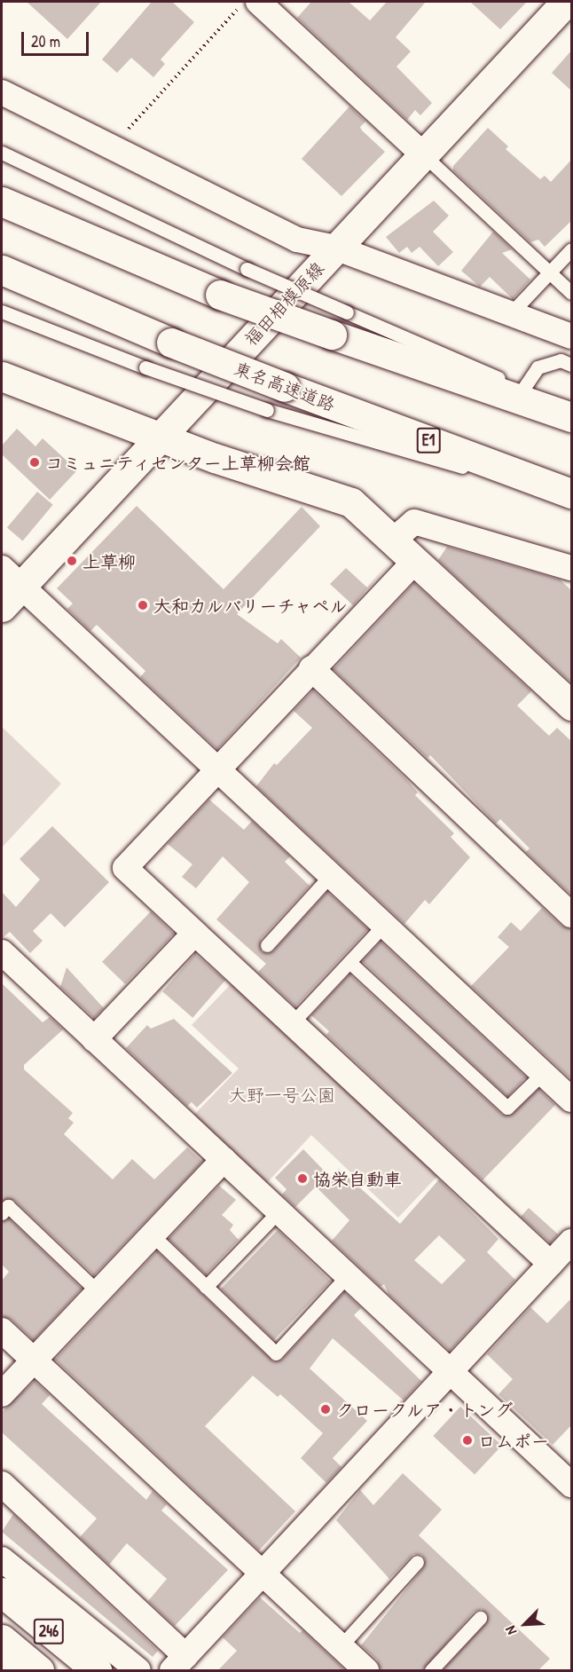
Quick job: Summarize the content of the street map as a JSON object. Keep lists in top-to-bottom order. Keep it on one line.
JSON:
{"streets":{"main road":["福田相模原線","東名高速道路","E1","246"]},"parks":["大野一号公園"],"places":["コミュニティセンター上草柳会館","上草柳","大和カルバリーチャペル","協栄自動車","クロークルア・トング","ロムポー"],"scale_bar":"20 m","north":"bottom left"}
